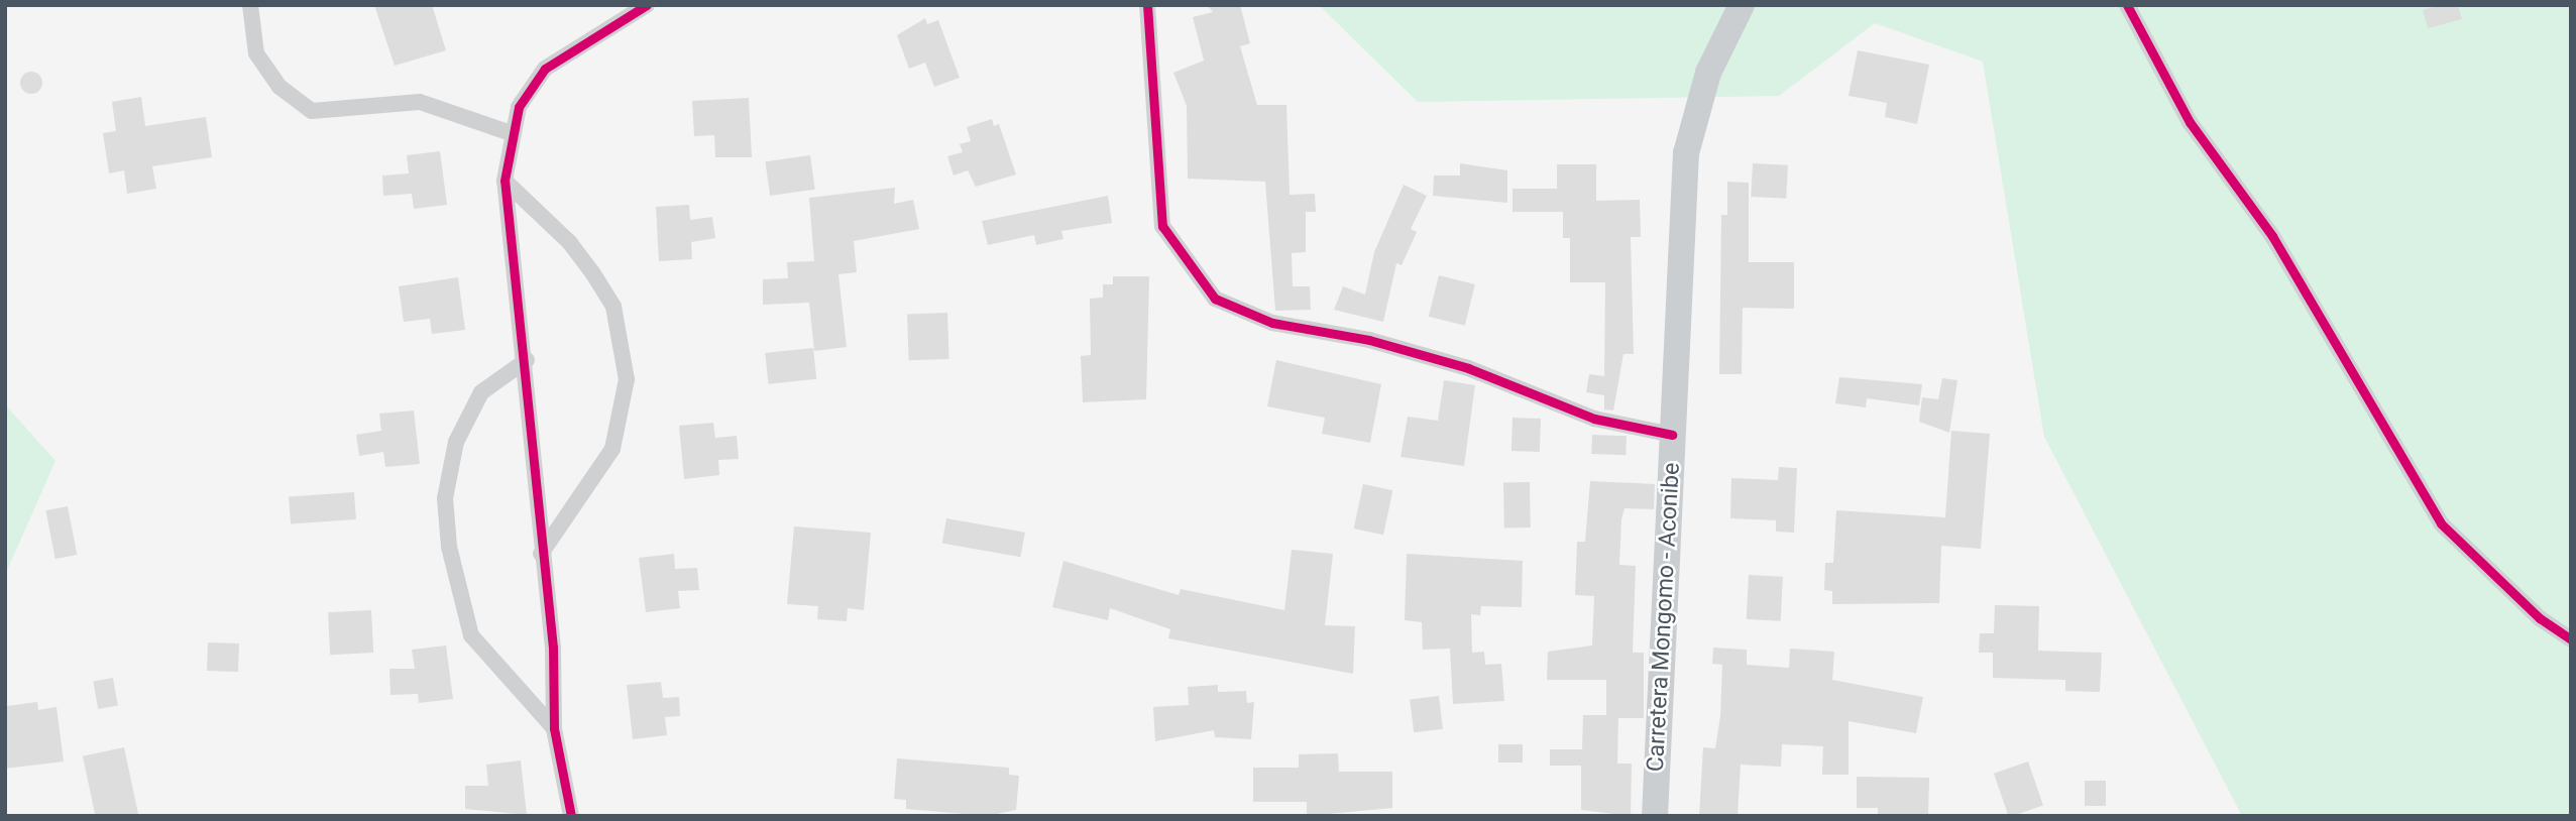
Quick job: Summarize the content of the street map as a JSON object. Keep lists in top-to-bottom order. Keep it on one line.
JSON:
{"streets":{"main road":["Carretera Mongomo - Aconibe"]}}
